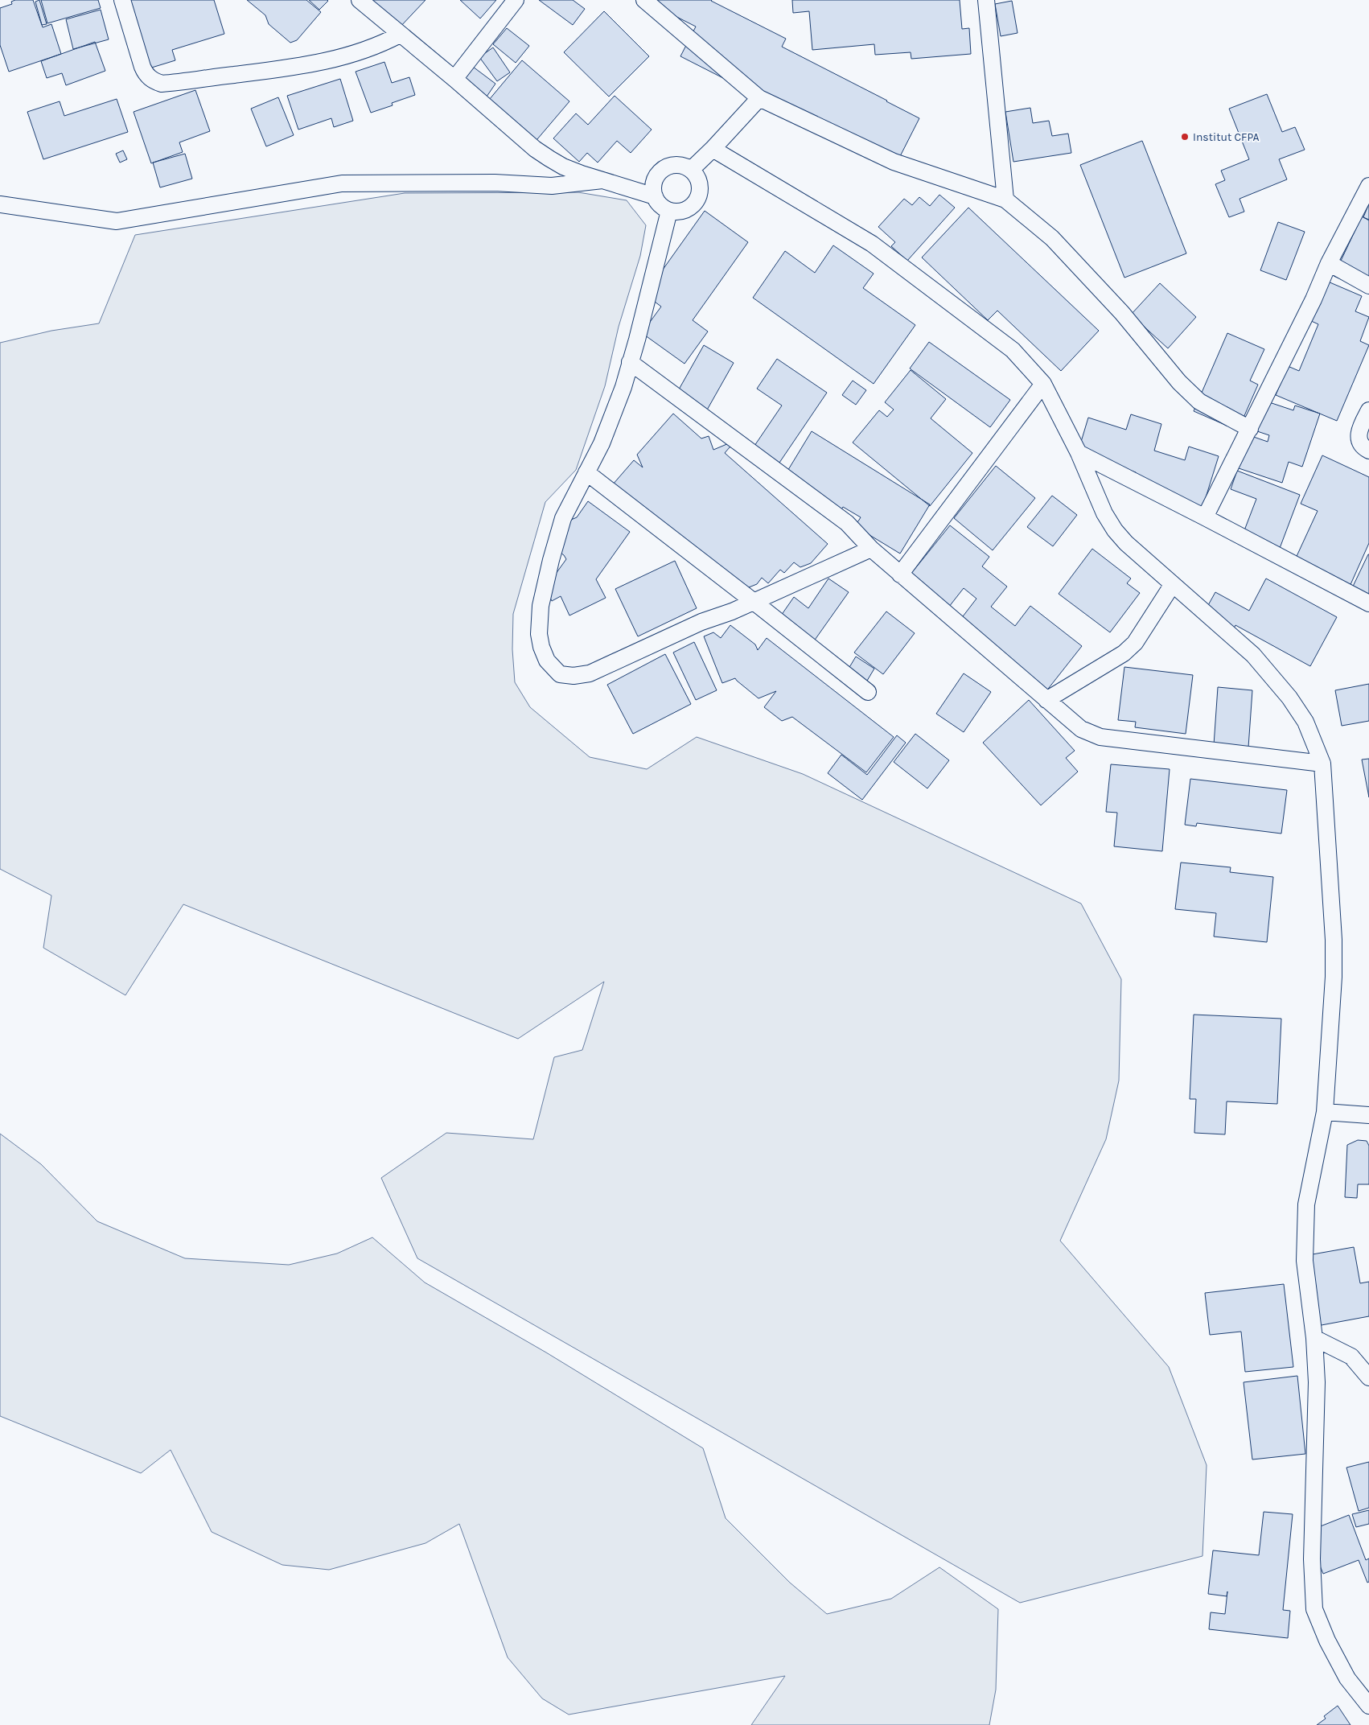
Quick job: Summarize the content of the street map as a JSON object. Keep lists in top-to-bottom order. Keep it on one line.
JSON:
{"places":["Institut CFPA"]}
